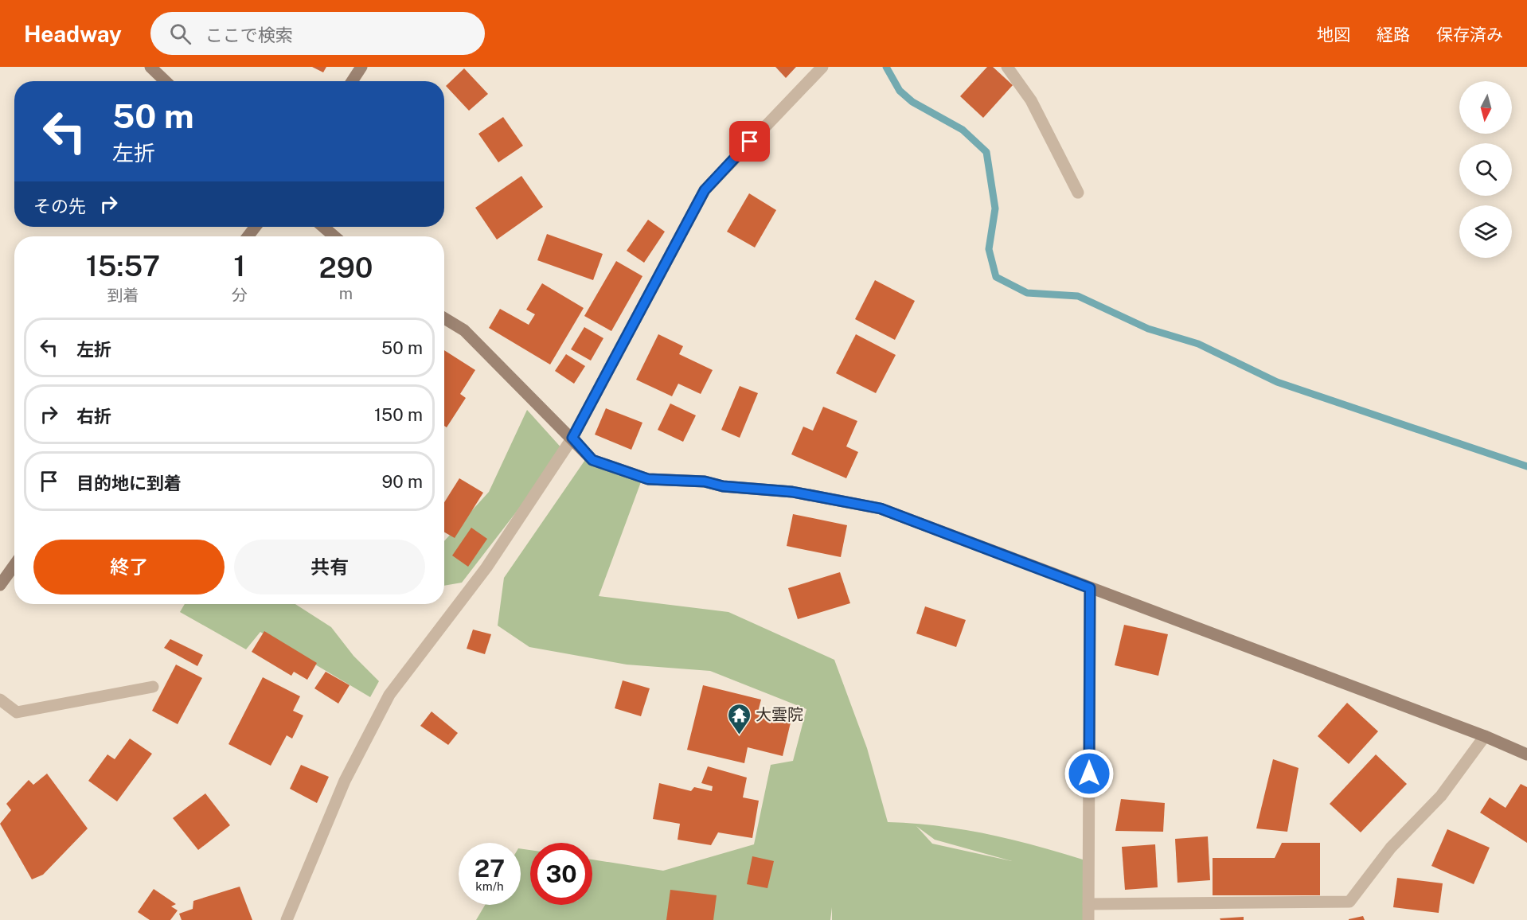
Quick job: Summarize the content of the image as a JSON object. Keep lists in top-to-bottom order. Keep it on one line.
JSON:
{"places":{"temple":["大雲院"]},"north":"bottom","page":{"header":"Headway","search":"ここで検索","nav":["地図","経路","保存済み"],"turn":["50 m","左折"],"then":"その先","eta":["15:57","到着","1","分","290","m"],"list":[{"name":"左折","value":"50 m"},{"name":"右折","value":"150 m"},{"name":"目的地に到着","value":"90 m"}],"buttons":["終了","共有"],"speed":"27 km/h","limit":"30"}}
